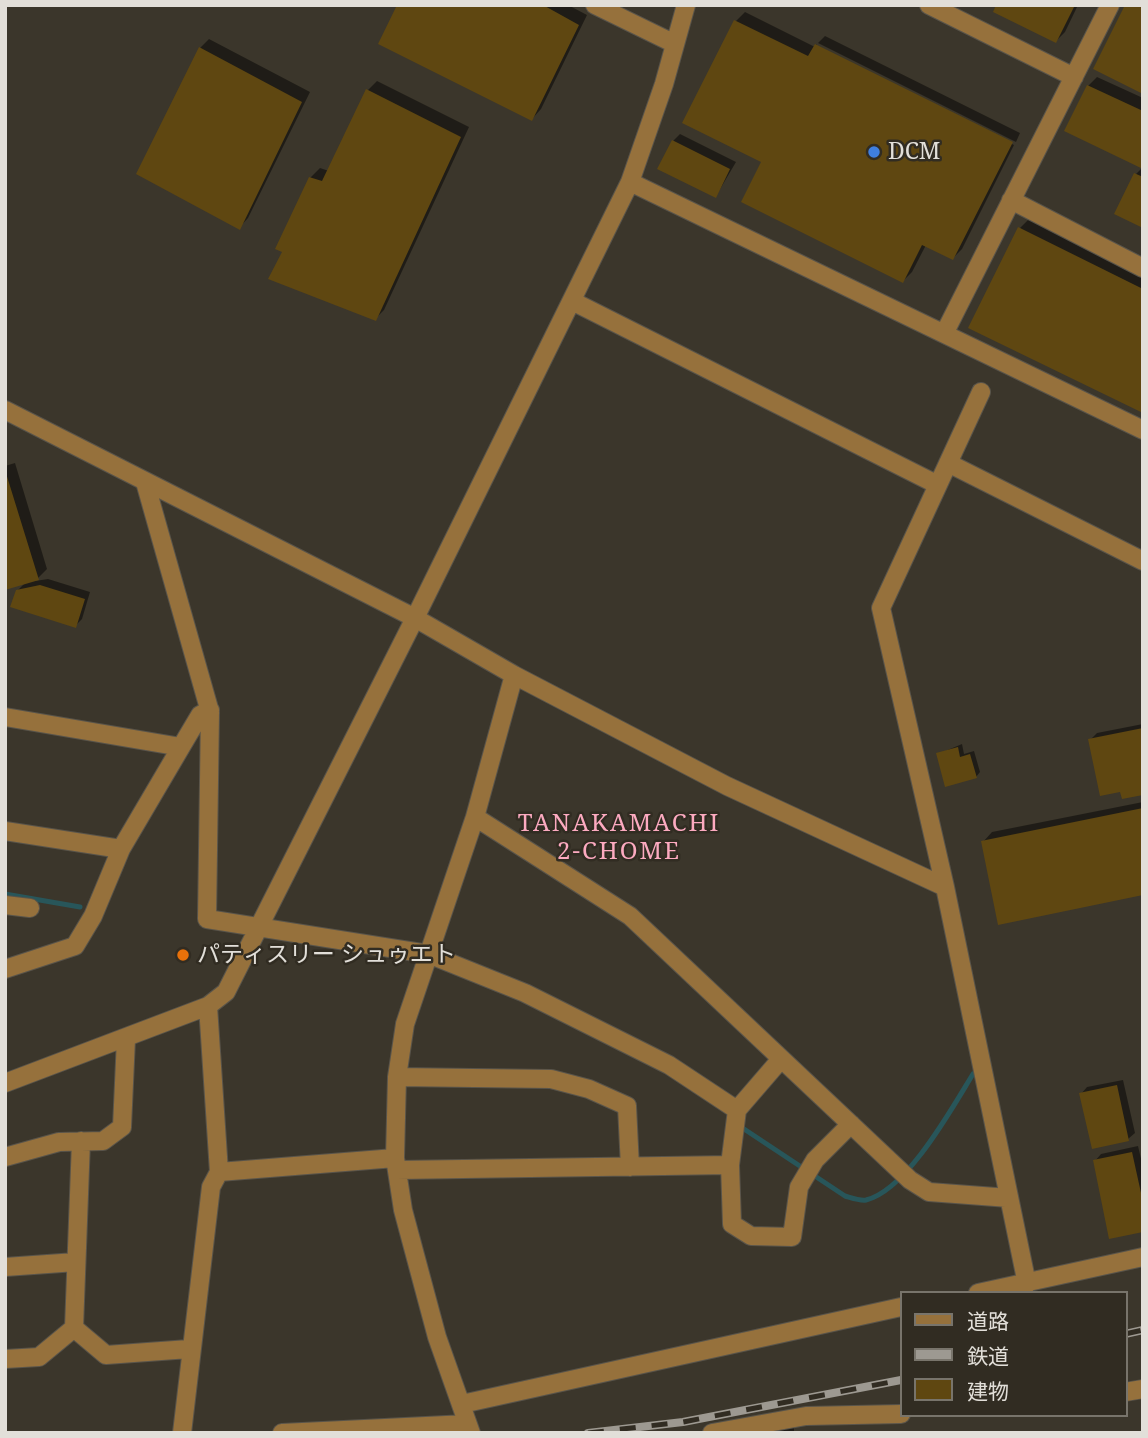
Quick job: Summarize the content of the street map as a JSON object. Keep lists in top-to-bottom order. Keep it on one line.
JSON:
{"districts":["TANAKAMACHI 2-CHOME"],"places":["DCM","パティスリー シュゥエト"],"legend":["道路","鉄道","建物"]}
